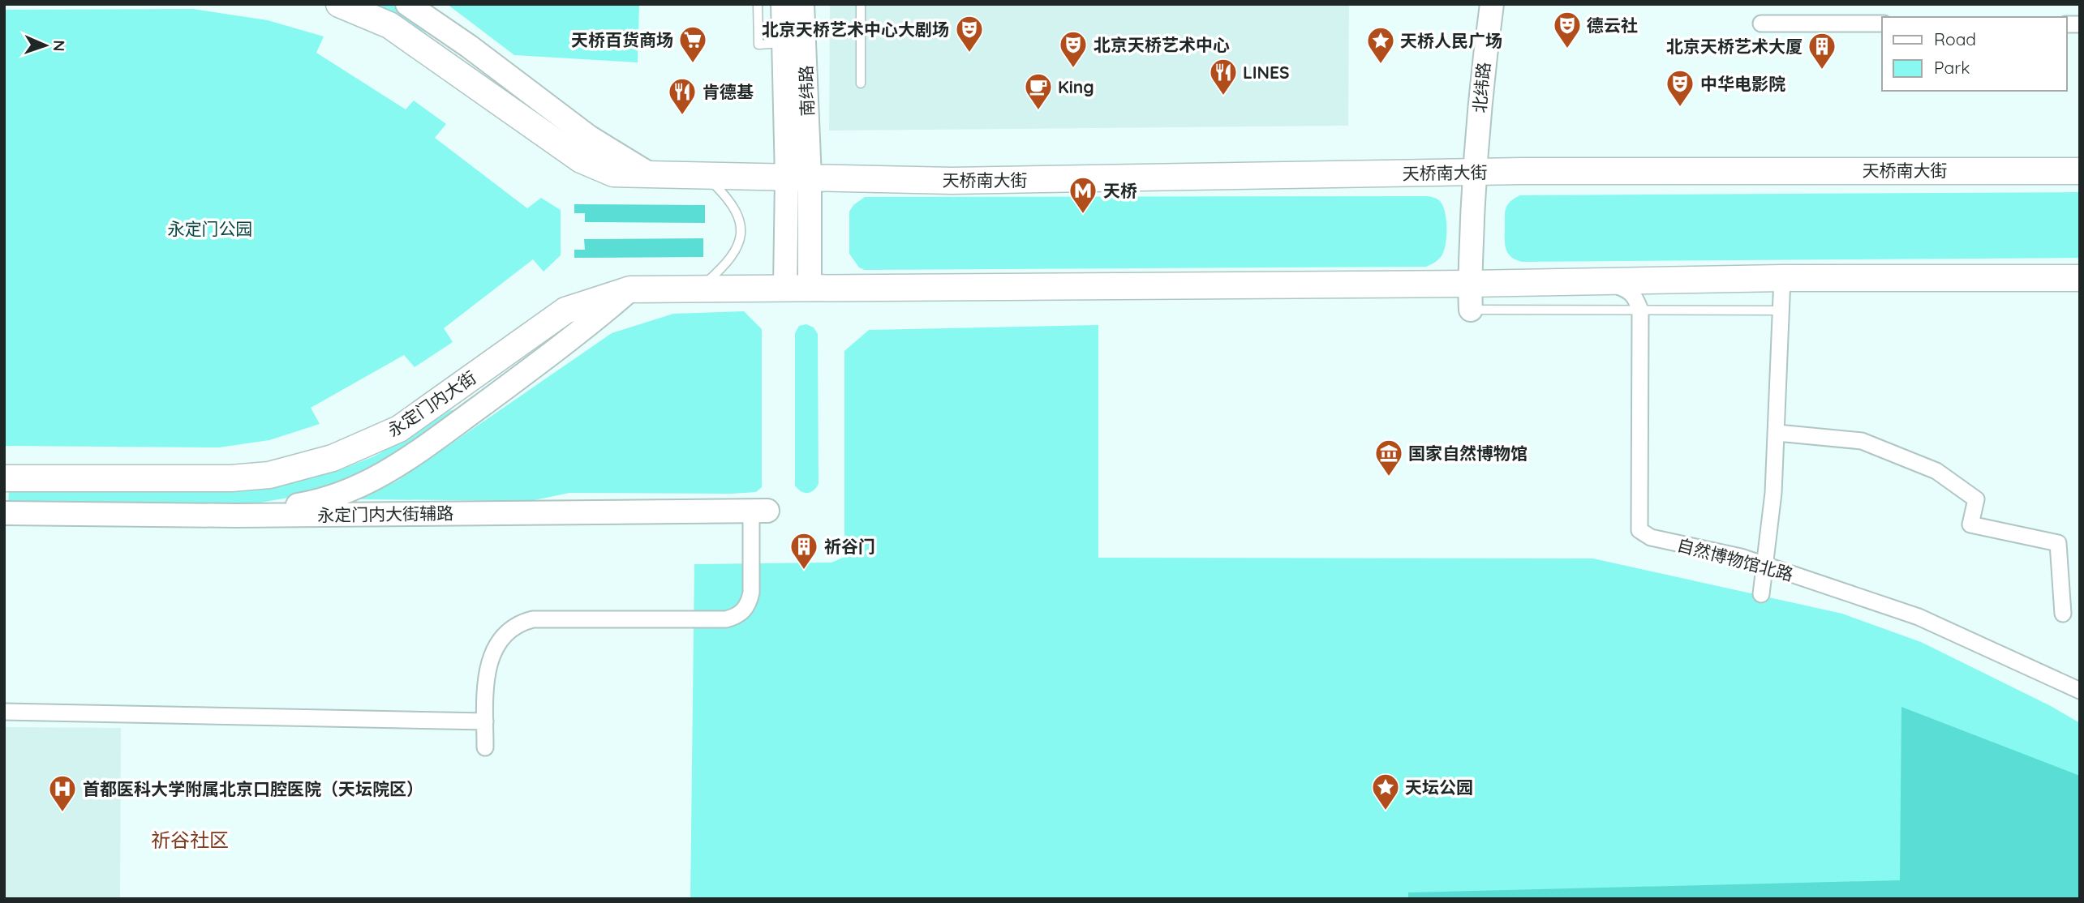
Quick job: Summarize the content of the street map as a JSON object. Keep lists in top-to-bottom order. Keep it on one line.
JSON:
{"streets":{"main road":["天桥南大街","永定门内大街"],"street":["北纬路","南纬路","永定门内大街辅路","自然博物馆北路"]},"crossings":[["北纬路","天桥南大街"],["南纬路","天桥南大街"],["南纬路","永定门内大街"]],"districts":["祈谷社区"],"parks":["永定门公园"],"places":{"theatre":["德云社","北京天桥艺术中心大剧场","北京天桥艺术中心","中华电影院"],"supermarket":["天桥百货商场"],"place":["天桥人民广场","天坛公园"],"building":["北京天桥艺术大厦","祈谷门"],"restaurant":["LINES","肯德基"],"cafe":["King"],"metro station":["天桥"],"museum":["国家自然博物馆"],"hospital":["首都医科大学附属北京口腔医院（天坛院区）"]},"legend":["Road","Park"],"north":"right"}
